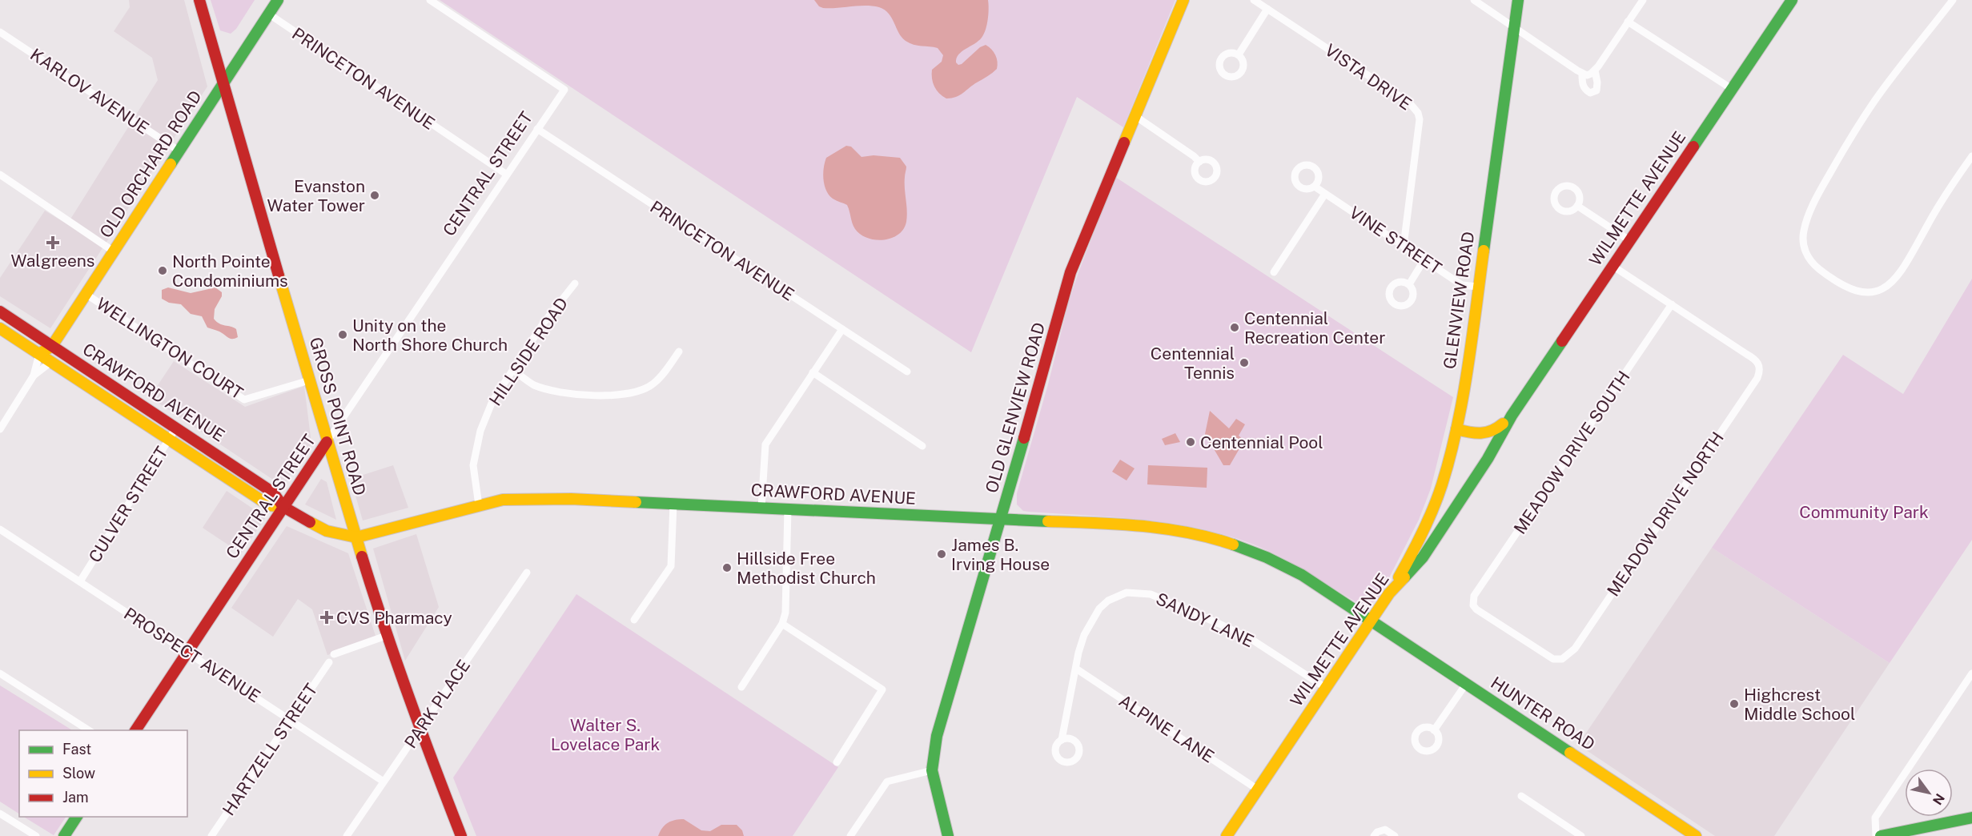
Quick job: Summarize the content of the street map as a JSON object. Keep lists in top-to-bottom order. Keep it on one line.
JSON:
{"streets":{"main road":["OLD ORCHARD ROAD","CENTRAL STREET","WILMETTE AVENUE","GLENVIEW ROAD","CRAWFORD AVENUE","OLD GLENVIEW ROAD","GROSS POINT ROAD","HUNTER ROAD"],"street":["VISTA DRIVE","PRINCETON AVENUE","KARLOV AVENUE","VINE STREET","WELLINGTON COURT","HILLSIDE ROAD","MEADOW DRIVE SOUTH","CULVER STREET","MEADOW DRIVE NORTH","SANDY LANE","PROSPECT AVENUE","PARK PLACE","ALPINE LANE","HARTZELL STREET"]},"crossings":[["VISTA DRIVE","VINE STREET"],["PRINCETON AVENUE","OLD ORCHARD ROAD"],["PRINCETON AVENUE","CENTRAL STREET"],["KARLOV AVENUE","OLD ORCHARD ROAD"],["OLD ORCHARD ROAD","WELLINGTON COURT"],["OLD ORCHARD ROAD","CRAWFORD AVENUE"],["OLD ORCHARD ROAD","GROSS POINT ROAD"],["CENTRAL STREET","CRAWFORD AVENUE"],["CENTRAL STREET","GROSS POINT ROAD"],["CENTRAL STREET","PROSPECT AVENUE"],["WILMETTE AVENUE","GLENVIEW ROAD"],["WILMETTE AVENUE","CRAWFORD AVENUE"],["WILMETTE AVENUE","SANDY LANE"],["WILMETTE AVENUE","HUNTER ROAD"],["WILMETTE AVENUE","ALPINE LANE"],["VINE STREET","GLENVIEW ROAD"],["WELLINGTON COURT","GROSS POINT ROAD"],["HILLSIDE ROAD","CRAWFORD AVENUE"],["CRAWFORD AVENUE","OLD GLENVIEW ROAD"],["CRAWFORD AVENUE","GROSS POINT ROAD"],["CRAWFORD AVENUE","CULVER STREET"],["CRAWFORD AVENUE","HUNTER ROAD"],["GROSS POINT ROAD","PARK PLACE"],["MEADOW DRIVE SOUTH","MEADOW DRIVE NORTH"],["CULVER STREET","PROSPECT AVENUE"],["SANDY LANE","ALPINE LANE"],["PROSPECT AVENUE","PARK PLACE"],["PROSPECT AVENUE","HARTZELL STREET"]],"parks":["Community Park","Walter S. Lovelace Park"],"places":{"other":["Evanston Water Tower","North Pointe Condominiums","Centennial Recreation Center","Unity on the North Shore Church","Centennial Tennis","Centennial Pool","James B. Irving House","Hillside Free Methodist Church","Highcrest Middle School"],"health":["Walgreens","CVS Pharmacy"]},"legend":["Fast","Slow","Jam"],"north":"bottom right"}
